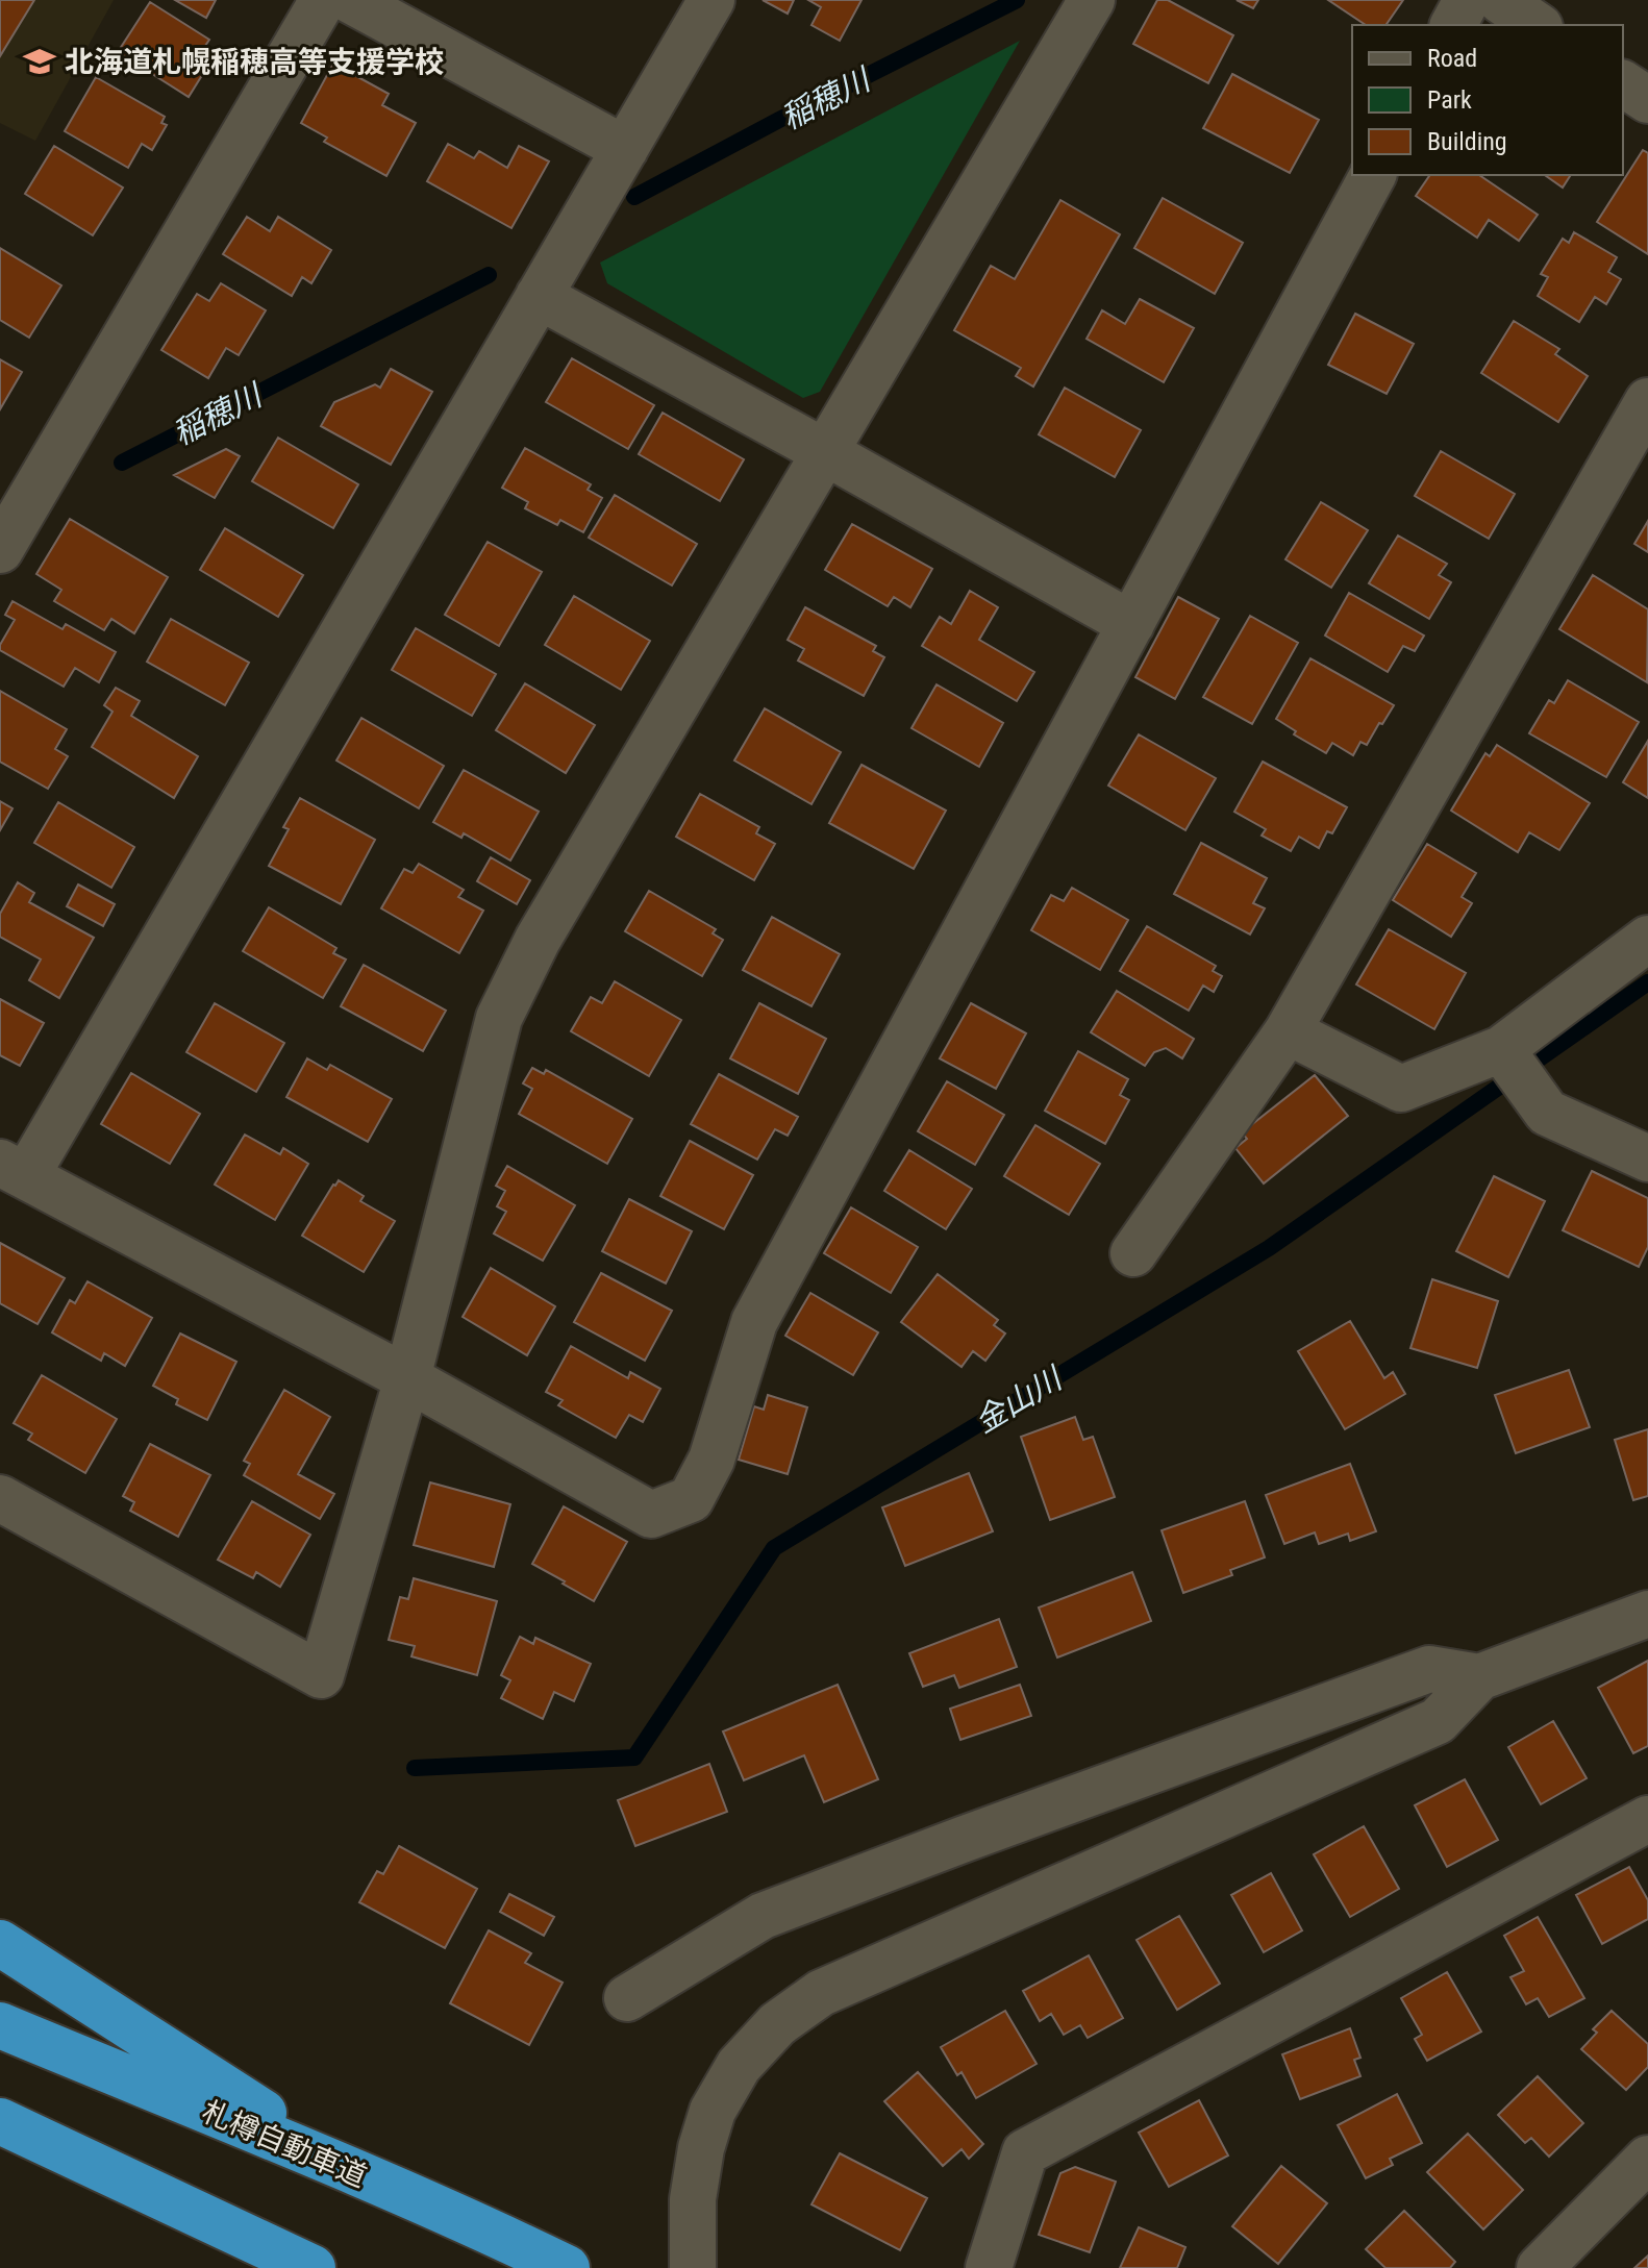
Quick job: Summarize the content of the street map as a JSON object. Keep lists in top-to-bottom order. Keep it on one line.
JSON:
{"streets":{"highway":["札樽自動車道"]},"water":["稲穂川","金山川"],"places":{"school or university":["北海道札幌稲穂高等支援学校"]},"legend":["Road","Park","Building"]}
